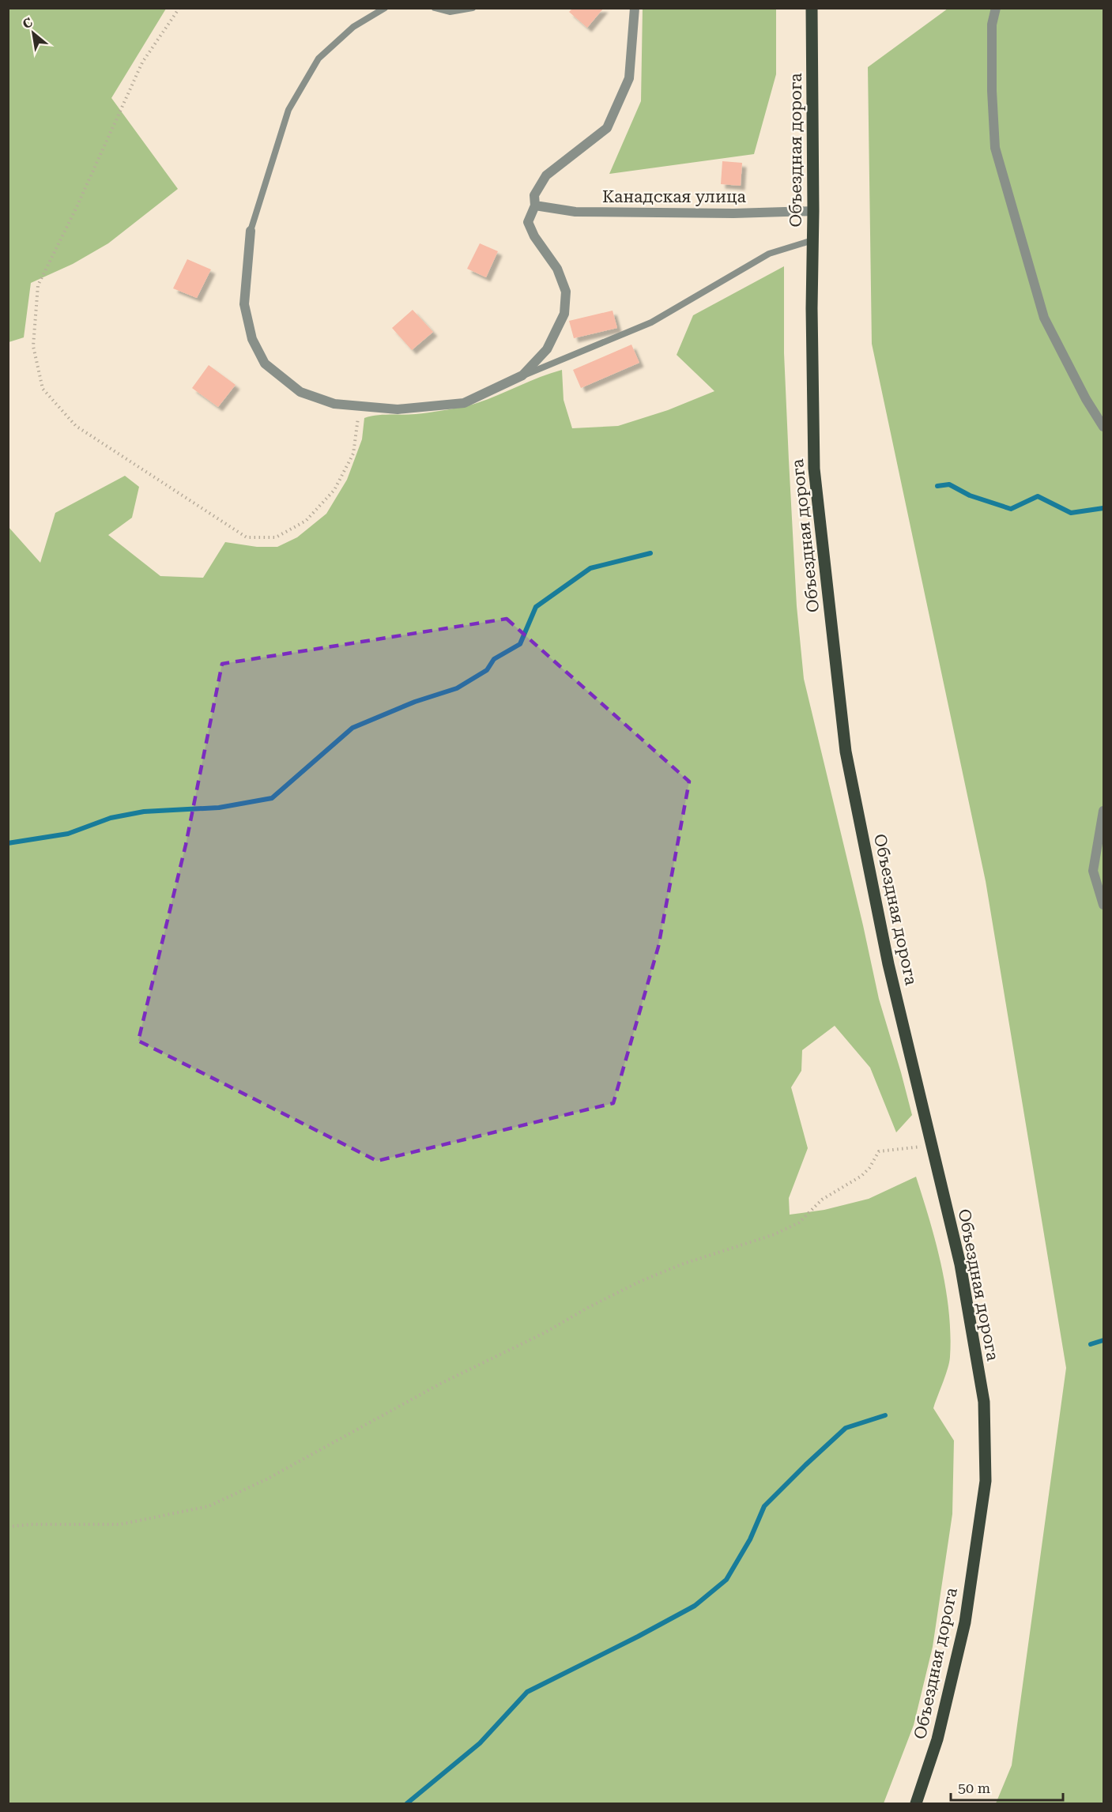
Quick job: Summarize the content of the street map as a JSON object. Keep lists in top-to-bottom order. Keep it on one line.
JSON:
{"streets":{"main road":["Объездная дорога"],"street":["Канадская улица"]},"crossings":[["Объездная дорога","Канадская улица"]],"scale_bar":"50 m","north":"top left"}
